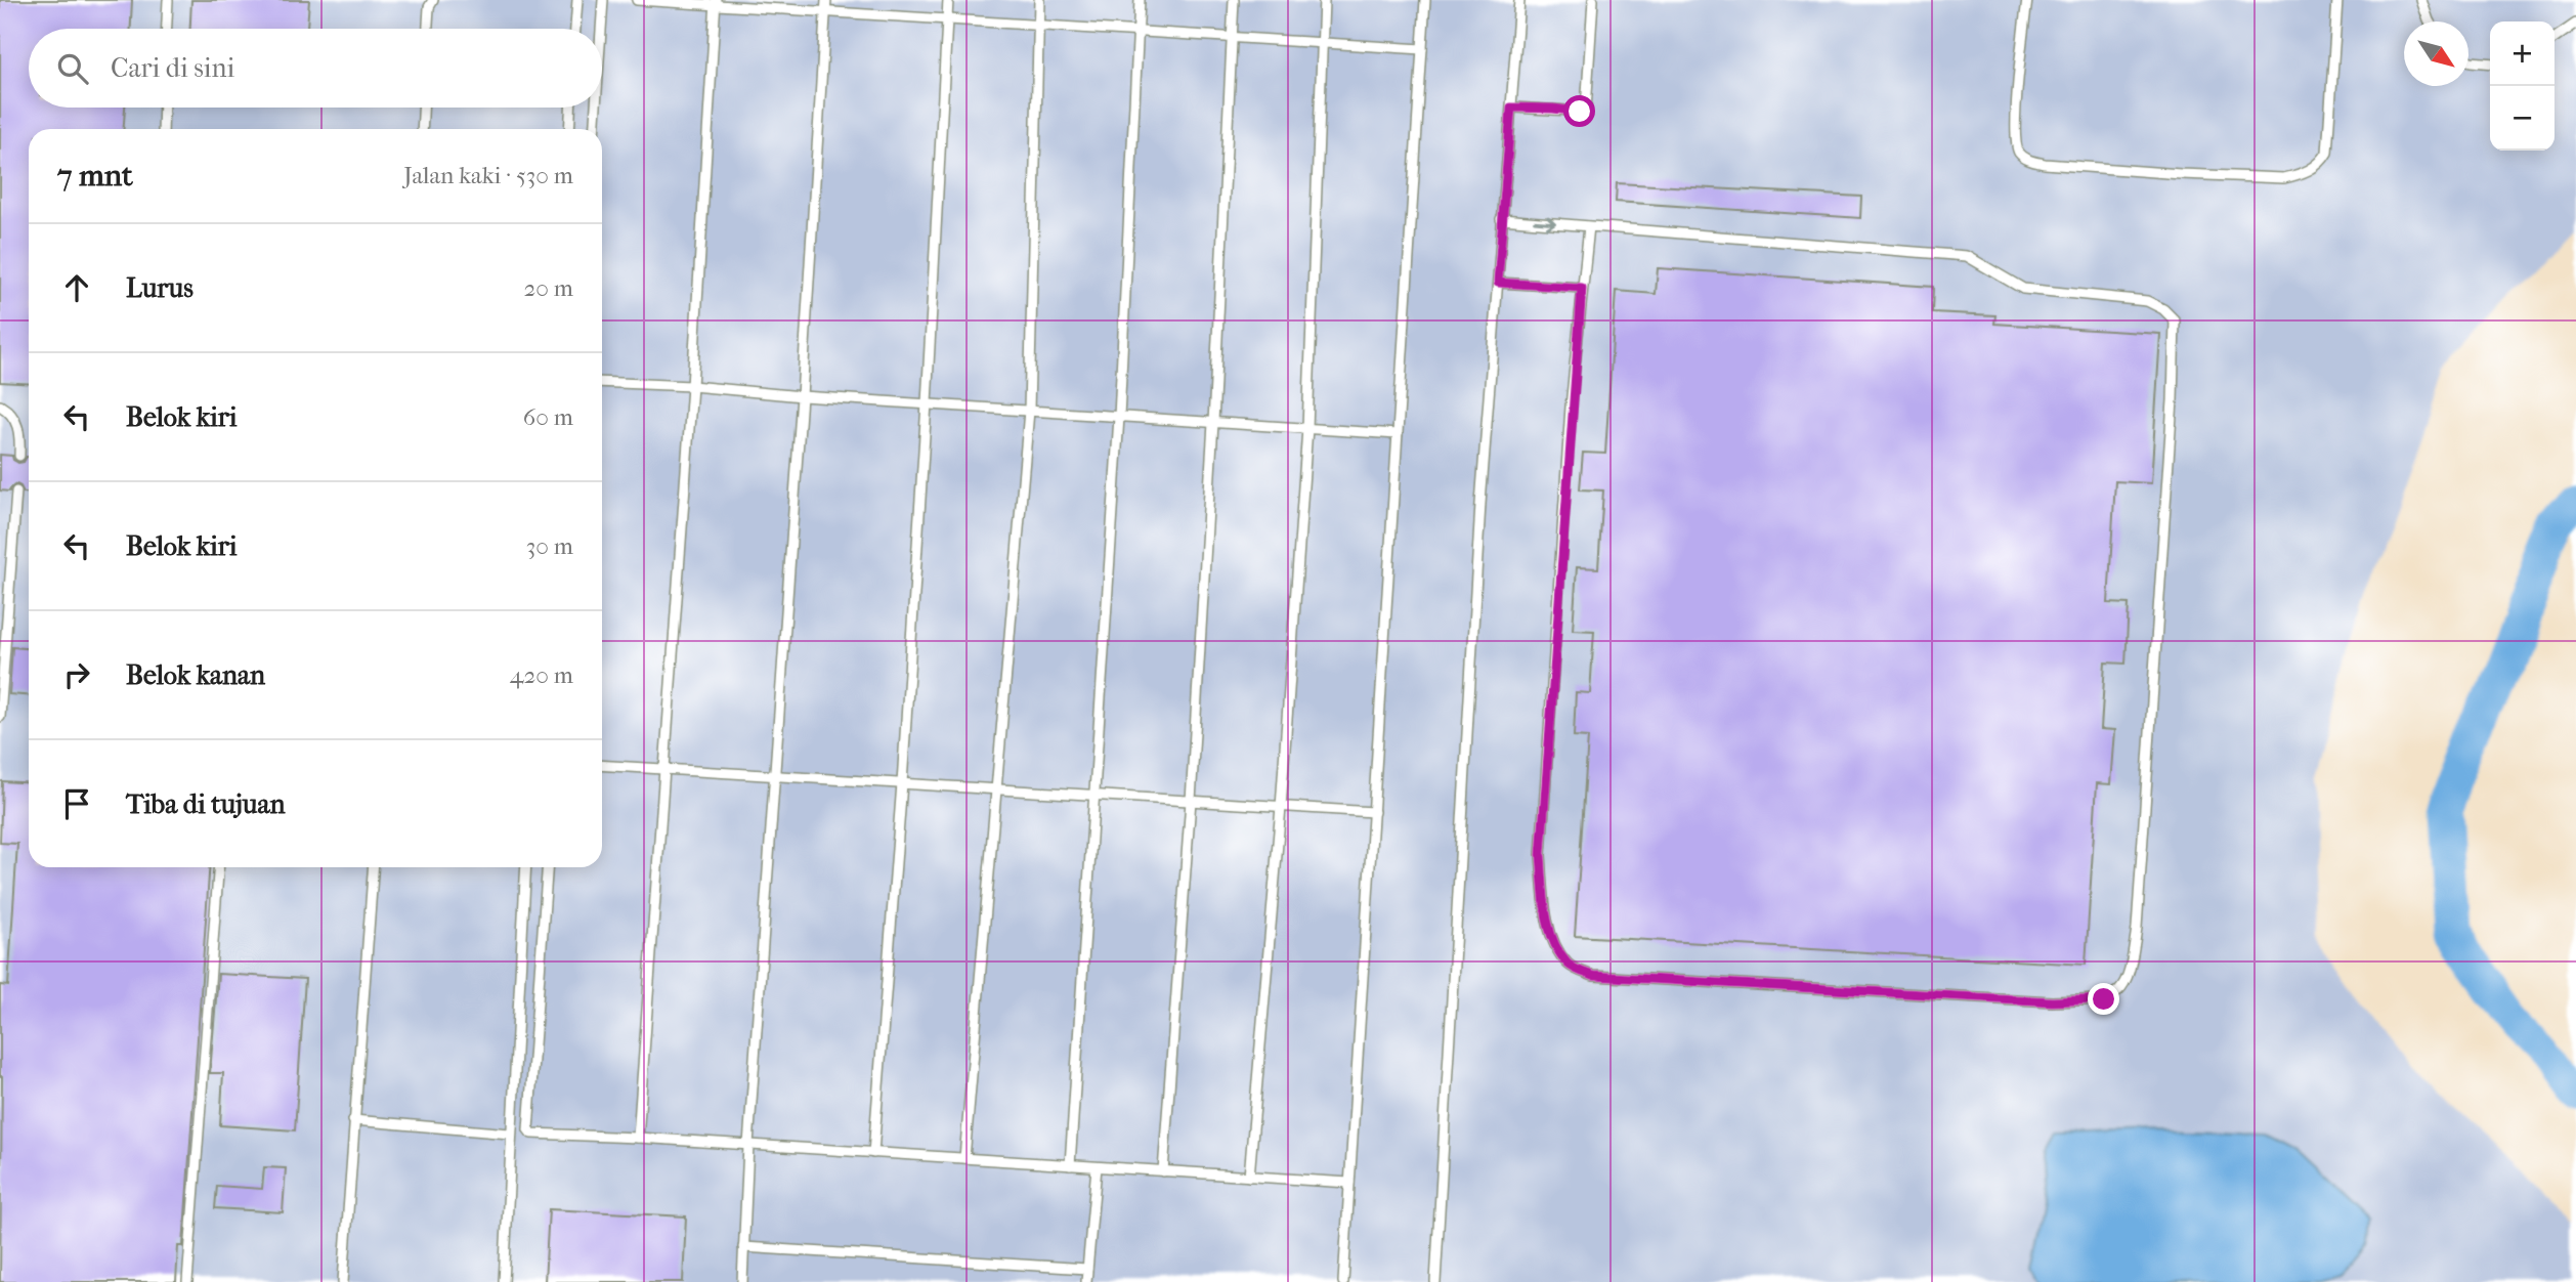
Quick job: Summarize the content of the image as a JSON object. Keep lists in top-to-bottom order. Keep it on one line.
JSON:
{"north":"bottom right","page":{"map_buttons":["+","−"],"search":"Cari di sini","heading":["7 mnt","Jalan kaki · 530 m"],"list":[["Lurus","20 m"],["Belok kiri","60 m"],["Belok kiri","30 m"],["Belok kanan","420 m"],"Tiba di tujuan"]}}
